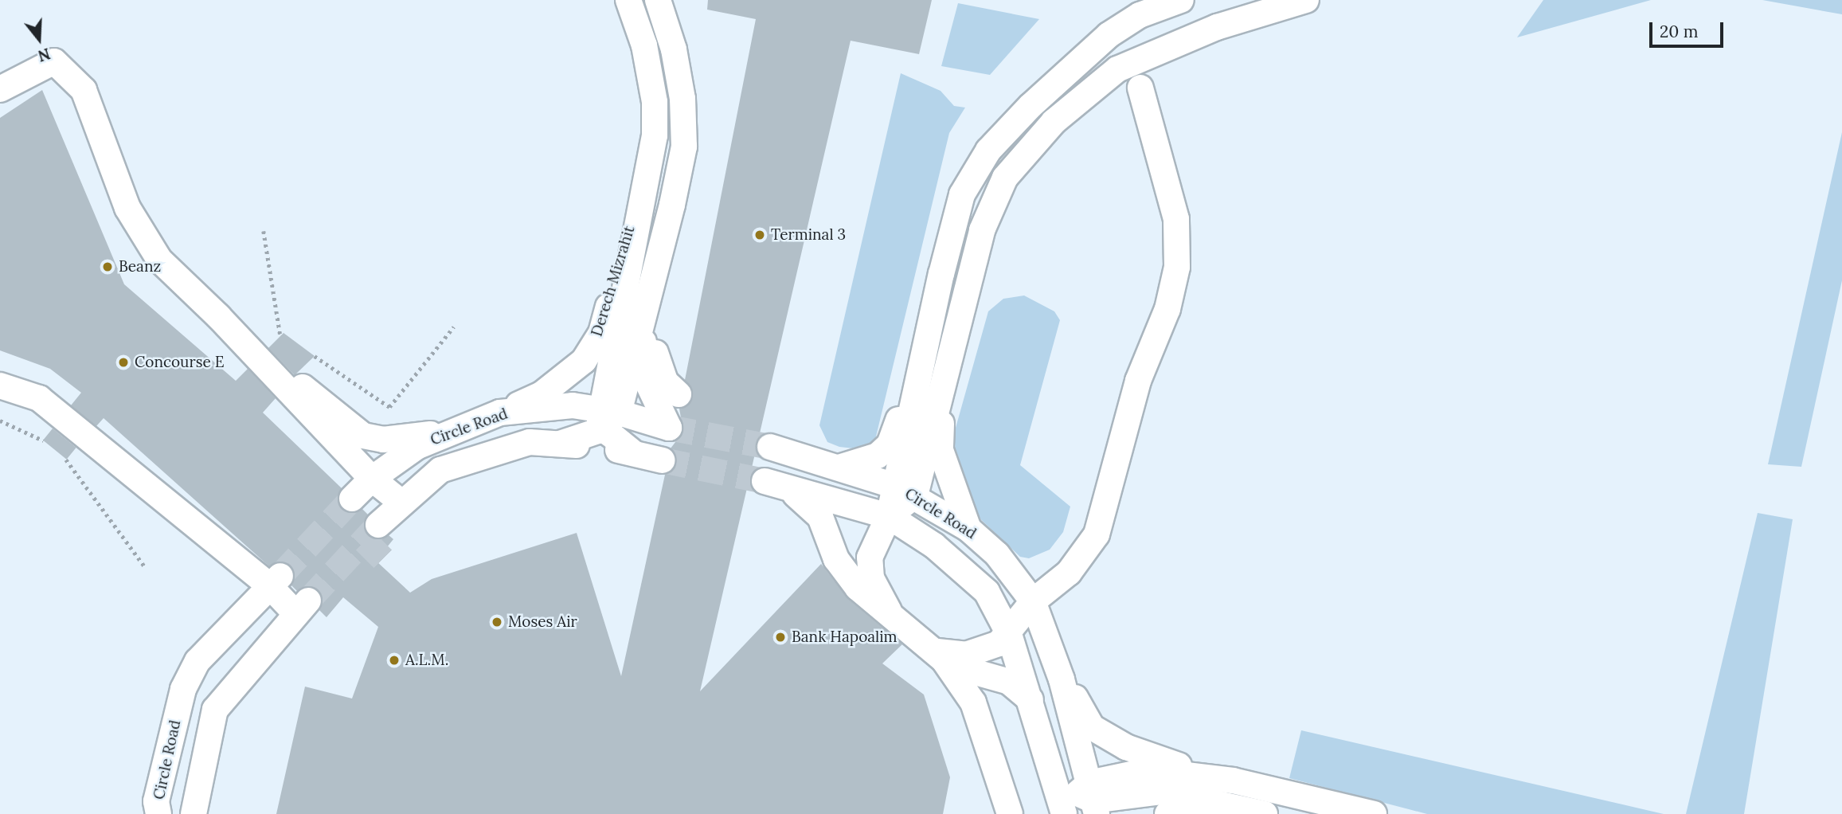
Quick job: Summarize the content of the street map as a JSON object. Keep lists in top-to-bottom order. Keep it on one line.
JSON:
{"streets":{"lane":["Derech Mizrahit","Circle Road"]},"crossings":[["Derech Mizrahit","Circle Road"]],"places":["Terminal 3","Beanz","Concourse E","Moses Air","Bank Hapoalim","A.L.M."],"scale_bar":"20 m","north":"bottom"}
